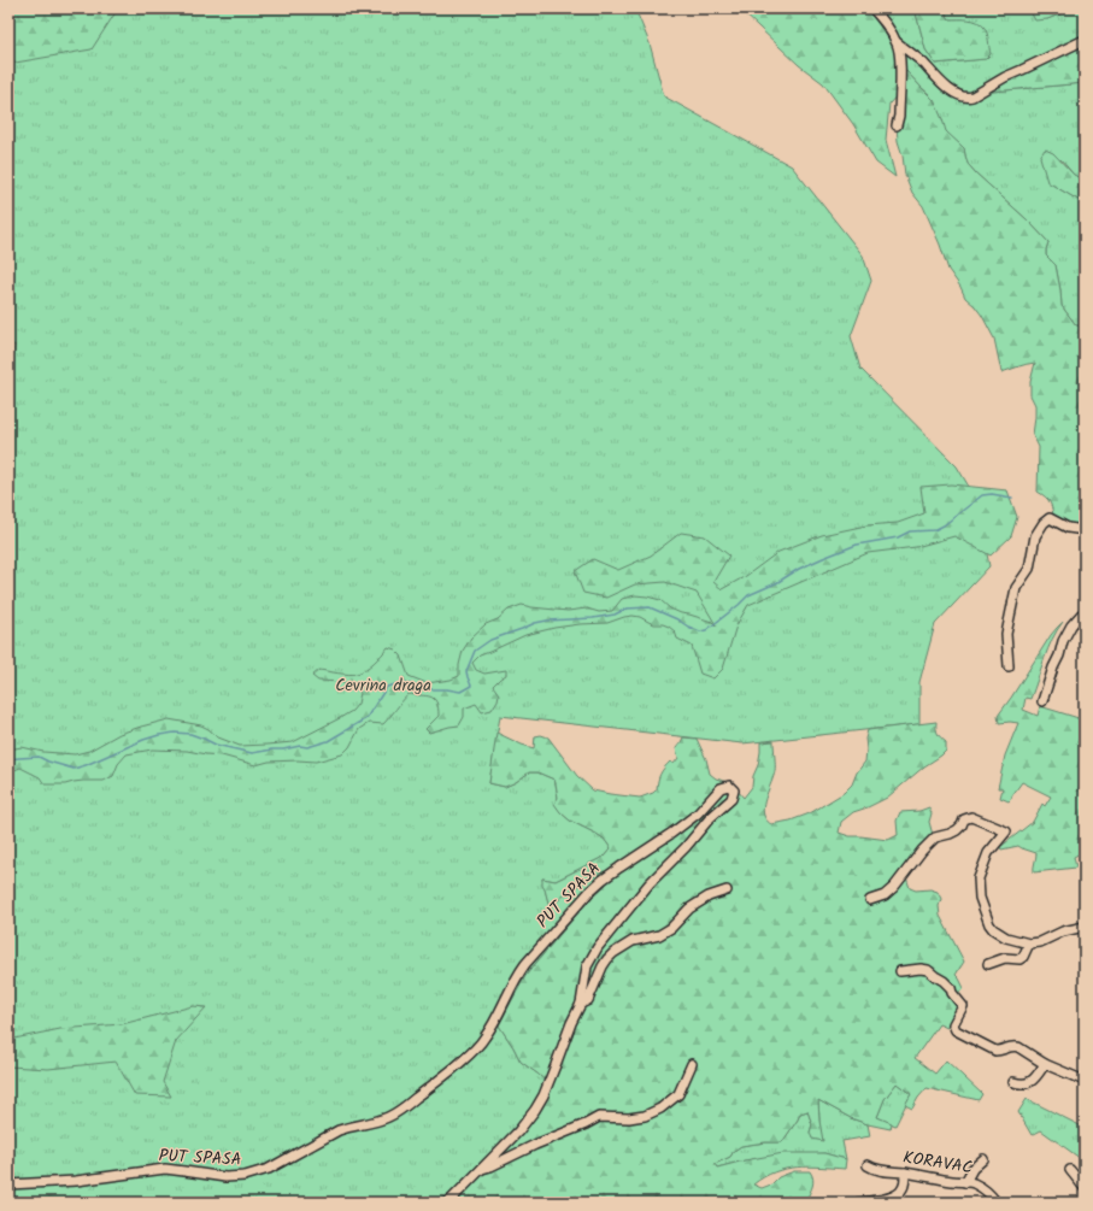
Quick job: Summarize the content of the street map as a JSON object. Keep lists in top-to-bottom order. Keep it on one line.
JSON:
{"streets":{"street":["PUT SPASA","KORAVAC"]},"parks":["Cevrina draga"]}
